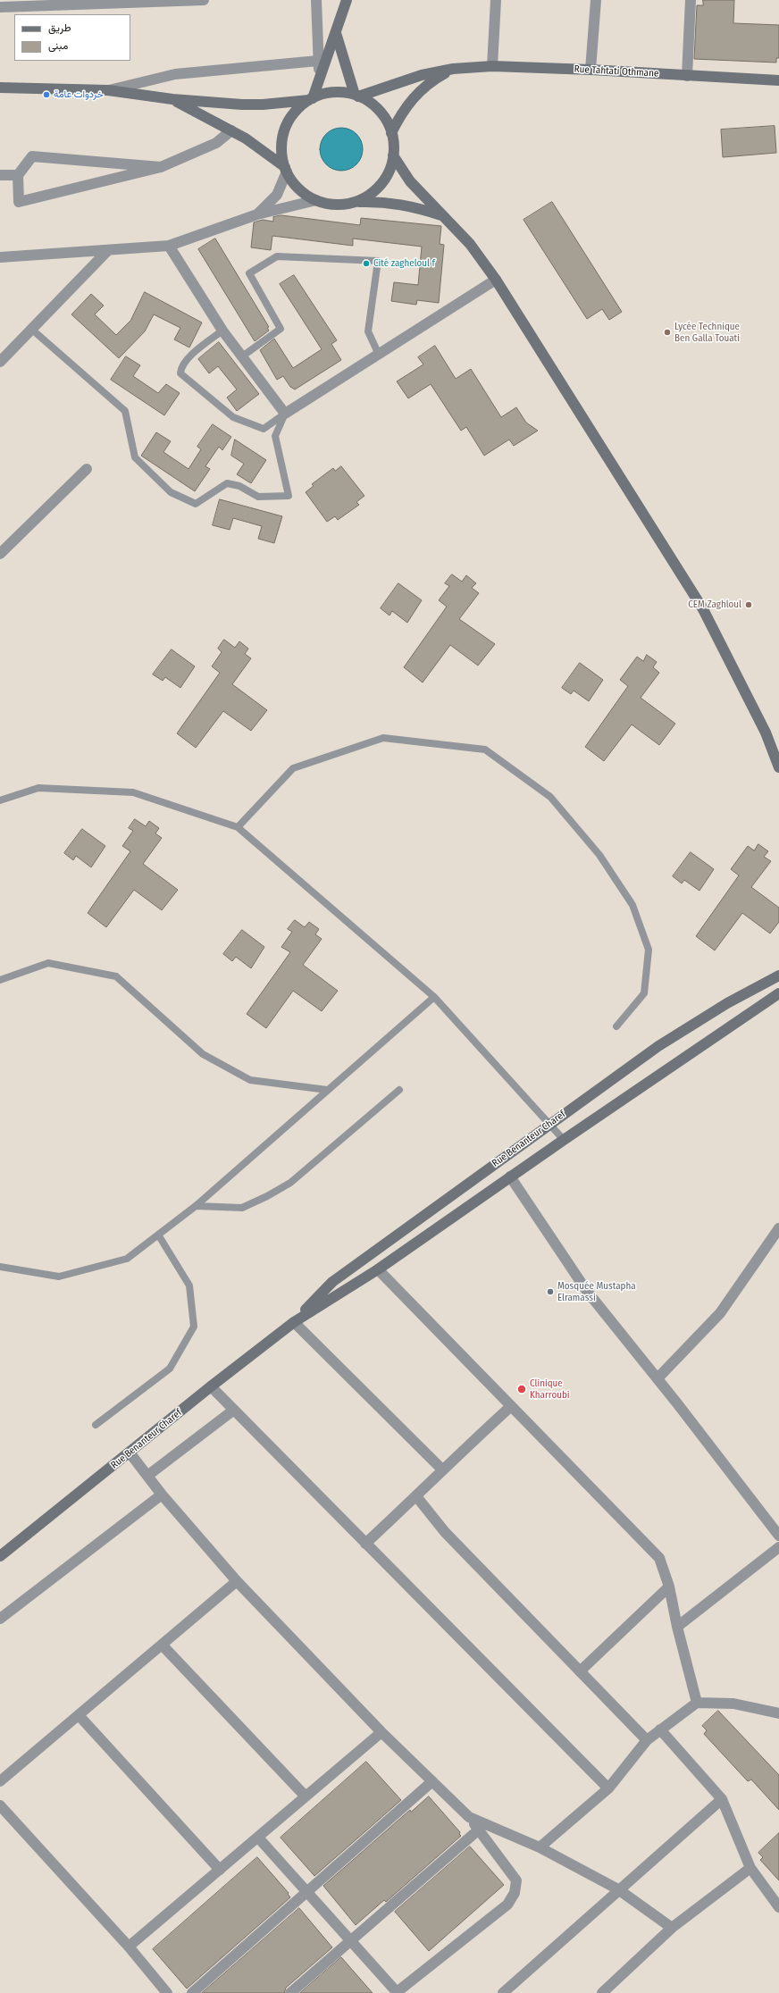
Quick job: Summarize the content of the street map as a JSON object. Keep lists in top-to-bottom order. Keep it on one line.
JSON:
{"streets":{"main road":["Rue Tahtati Othmane","Rue Benanteur Charef"]},"places":["خردوات عامة","Cité zagheloul f","Lycée Technique Ben Galla Touati","CEM Zaghloul","Mosquée Mustapha Elramassi","Clinique Kharroubi"],"legend":["طريق","مبنى"]}
